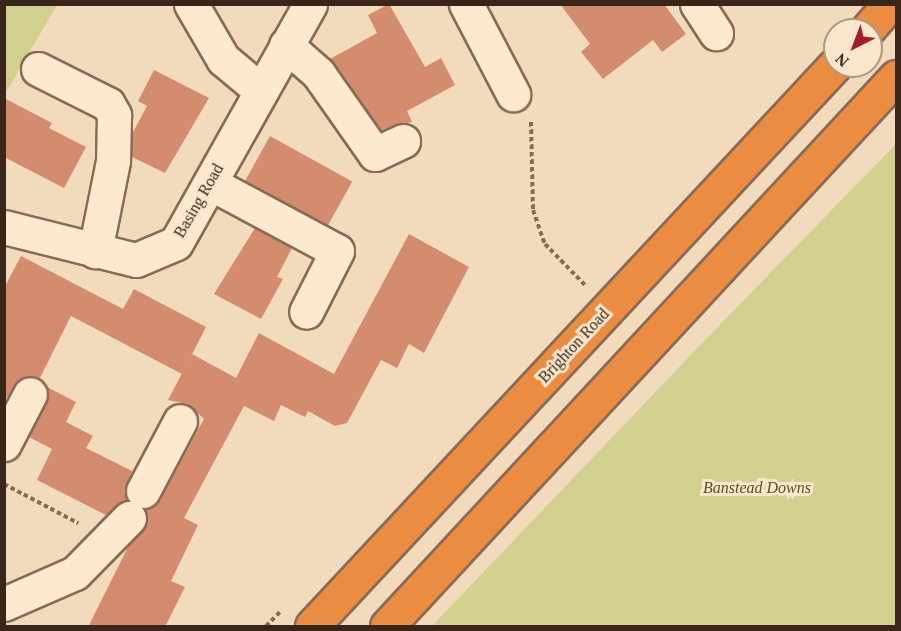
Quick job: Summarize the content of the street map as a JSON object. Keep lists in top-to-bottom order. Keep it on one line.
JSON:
{"streets":{"highway":["Brighton Road"],"street":["Basing Road"]},"parks":["Banstead Downs"],"north":"bottom left"}
